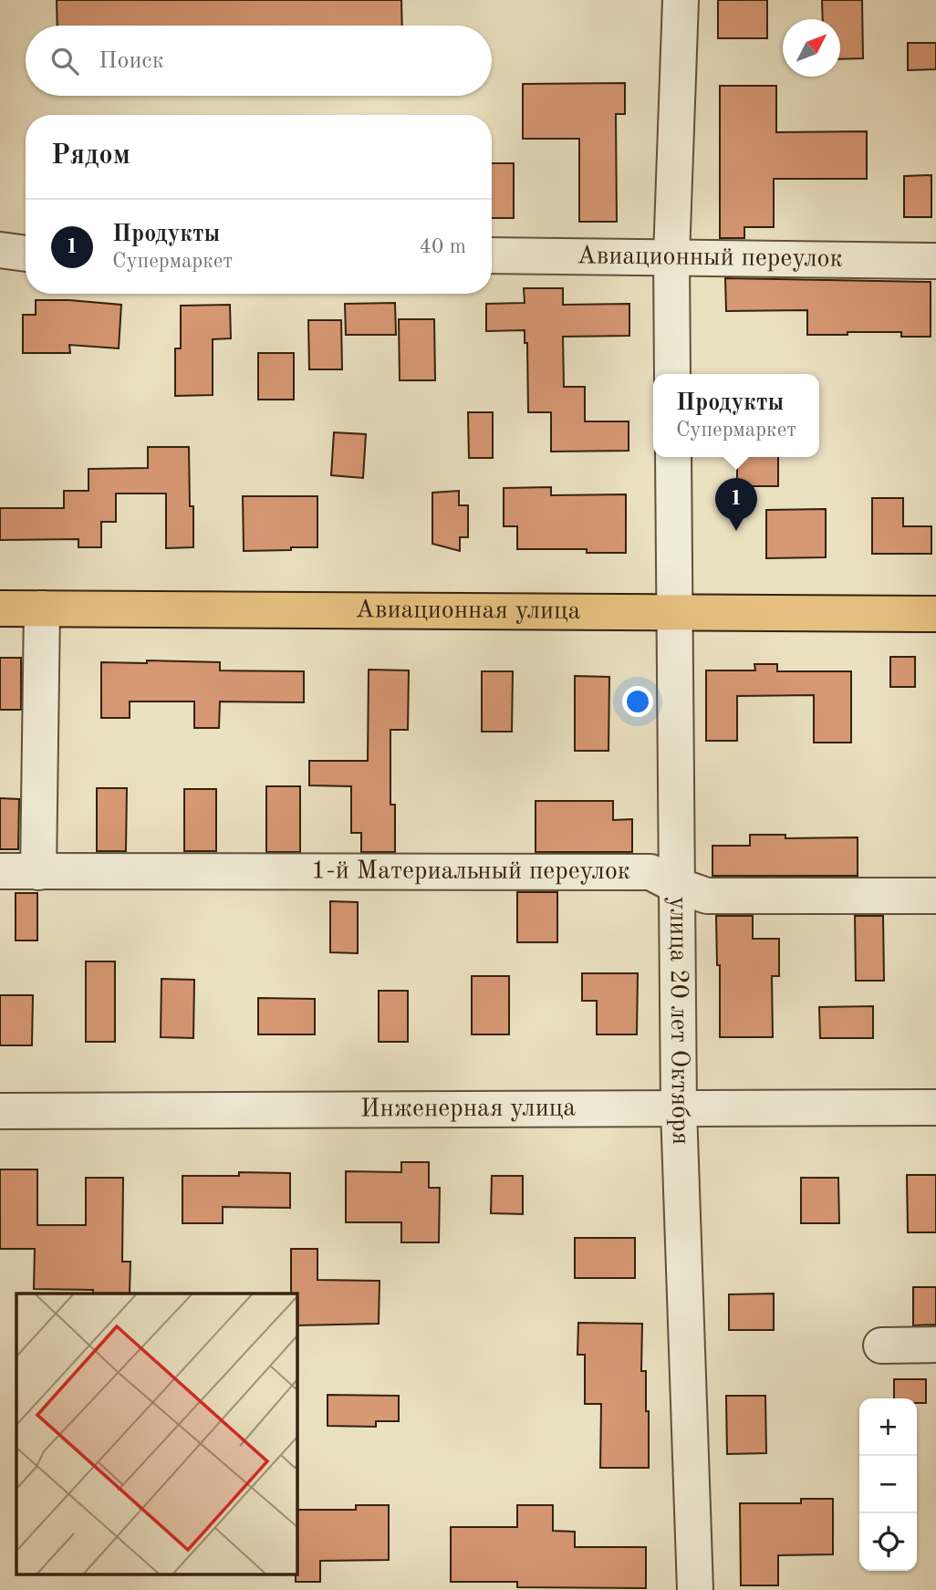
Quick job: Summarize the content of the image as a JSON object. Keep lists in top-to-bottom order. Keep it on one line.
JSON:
{"streets":{"main road":["Авиационная улица"],"street":["Авиационный переулок","1-й Материальный переулок","улица 20 лет Октября","Инженерная улица"]},"crossings":[["Авиационная улица","улица 20 лет Октября"],["1-й Материальный переулок","улица 20 лет Октября"],["улица 20 лет Октября","Инженерная улица"]],"north":"top right","page":{"search":"Поиск","heading":"Рядом","list":[{"mark":"1","name":"Продукты","note":"Супермаркет","value":"40 m"}],"popup":["Продукты","Супермаркет"],"pins":"1","map_buttons":["+","−"]}}
